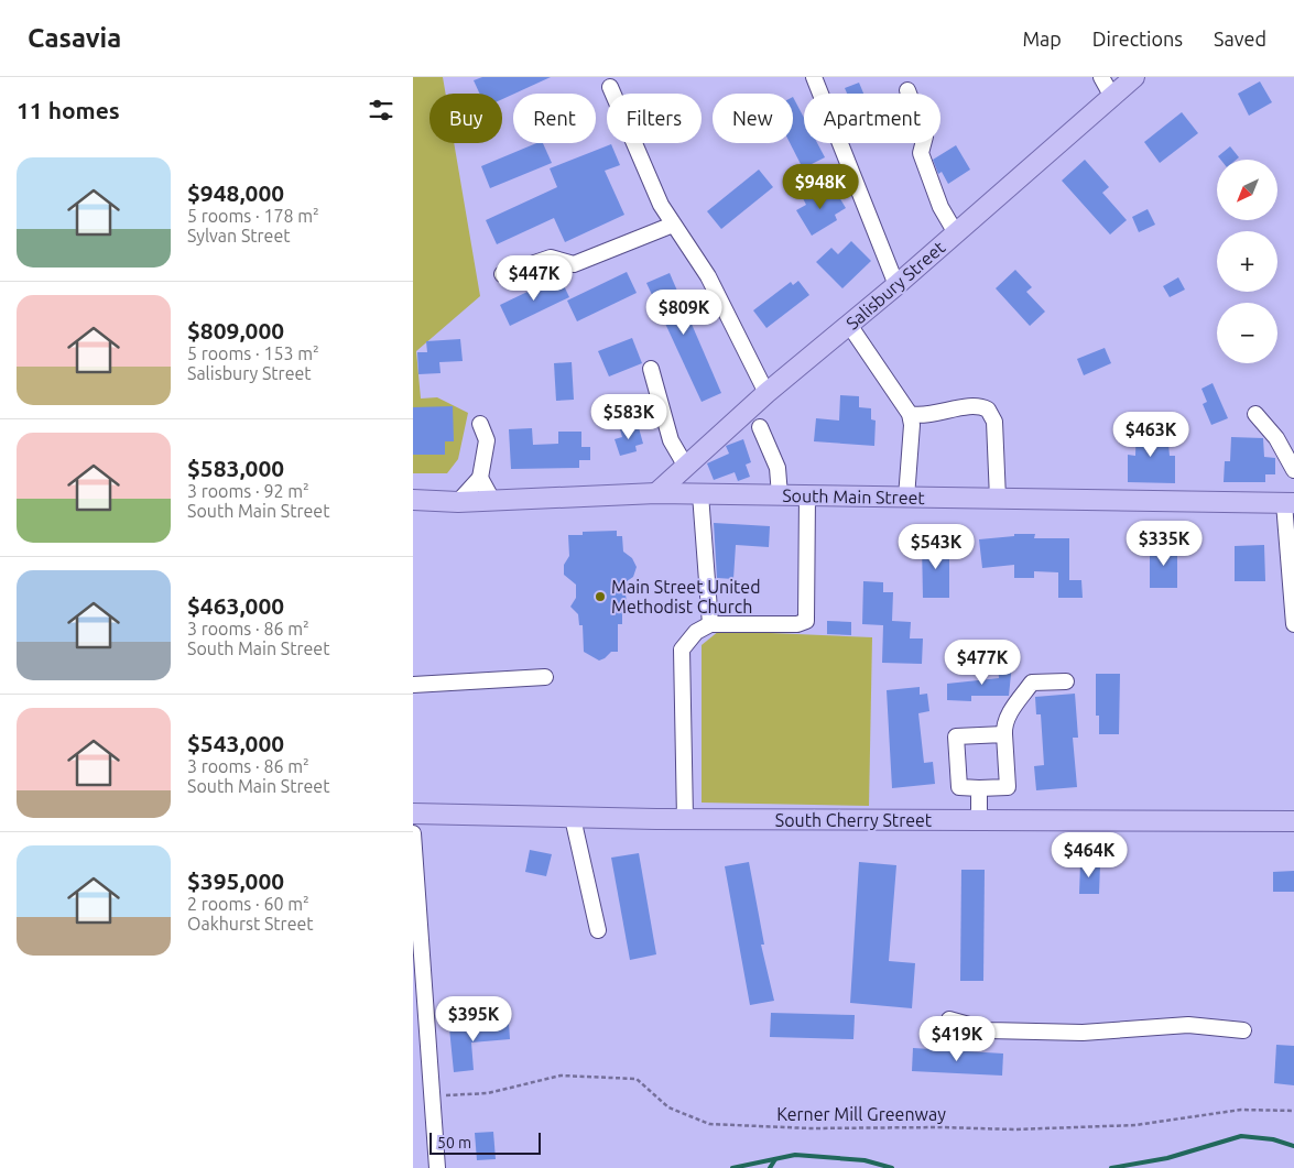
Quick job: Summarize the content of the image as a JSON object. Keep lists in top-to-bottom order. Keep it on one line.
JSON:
{"streets":{"main road":["Salisbury Street","South Main Street","South Cherry Street"],"path":["Kerner Mill Greenway"]},"crossings":[["Salisbury Street","South Main Street"]],"places":["Main Street United Methodist Church"],"scale_bar":"50 m","north":"bottom left","page":{"header":"Casavia","nav":["Map","Directions","Saved"],"heading":"11 homes","chip":["Buy","Rent","Filters","New","Apartment"],"list":[{"name":"$948,000","note":"5 rooms · 178 m² · Sylvan Street"},{"name":"$809,000","note":"5 rooms · 153 m² · Salisbury Street"},{"name":"$583,000","note":"3 rooms · 92 m² · South Main Street"},{"name":"$463,000","note":"3 rooms · 86 m² · South Main Street"},{"name":"$543,000","note":"3 rooms · 86 m² · South Main Street"},{"name":"$395,000","note":"2 rooms · 60 m² · Oakhurst Street"}],"map_buttons":["+","−"],"price":["$948K","$447K","$809K","$583K","$463K","$335K","$543K","$477K","$464K","$395K","$419K"],"scale":"50 m"}}
